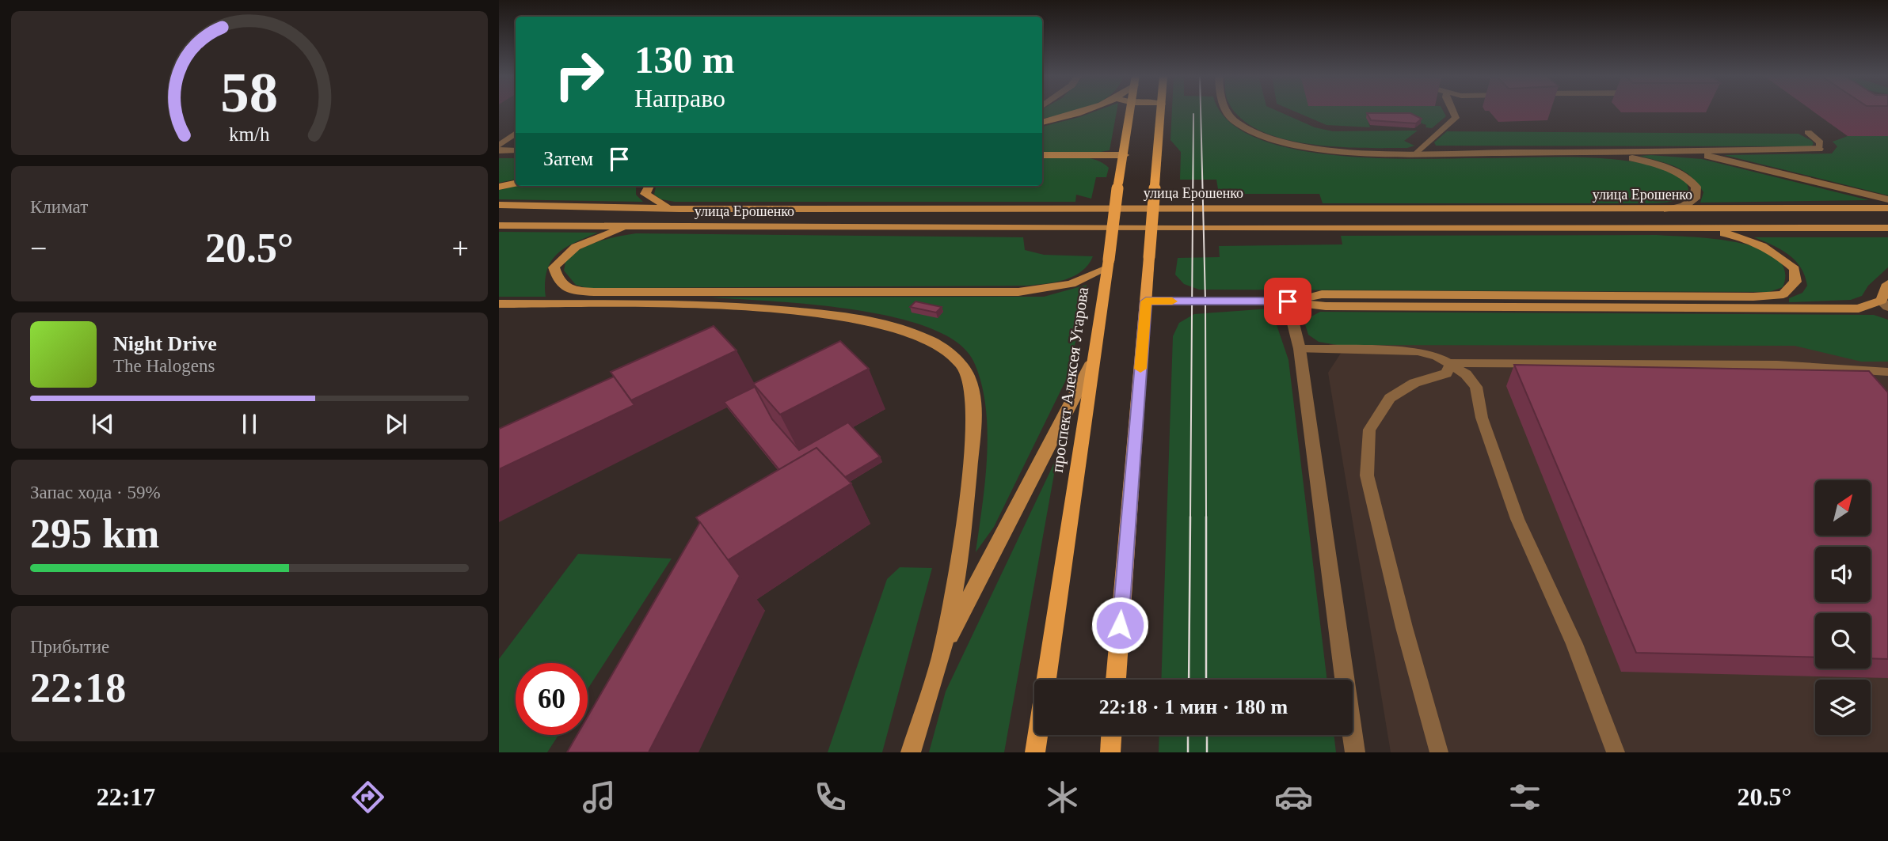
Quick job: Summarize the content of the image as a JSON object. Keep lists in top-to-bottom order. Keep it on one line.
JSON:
{"streets":{"main road":["улица Ерошенко","проспект Алексея Угарова"]},"north":"top right","page":{"turn":["130 m","Направо"],"then":"Затем","tile":["Климат",["Запас хода · 59%","295 km"],["Прибытие","22:18"]],"heat":["−","20.5°","+"],"song":["Night Drive","The Halogens"],"limit":"60","trip":"22:18 · 1 мин · 180 m","tabs":["22:17","20.5°"],"gauge":["58","km/h"]}}
